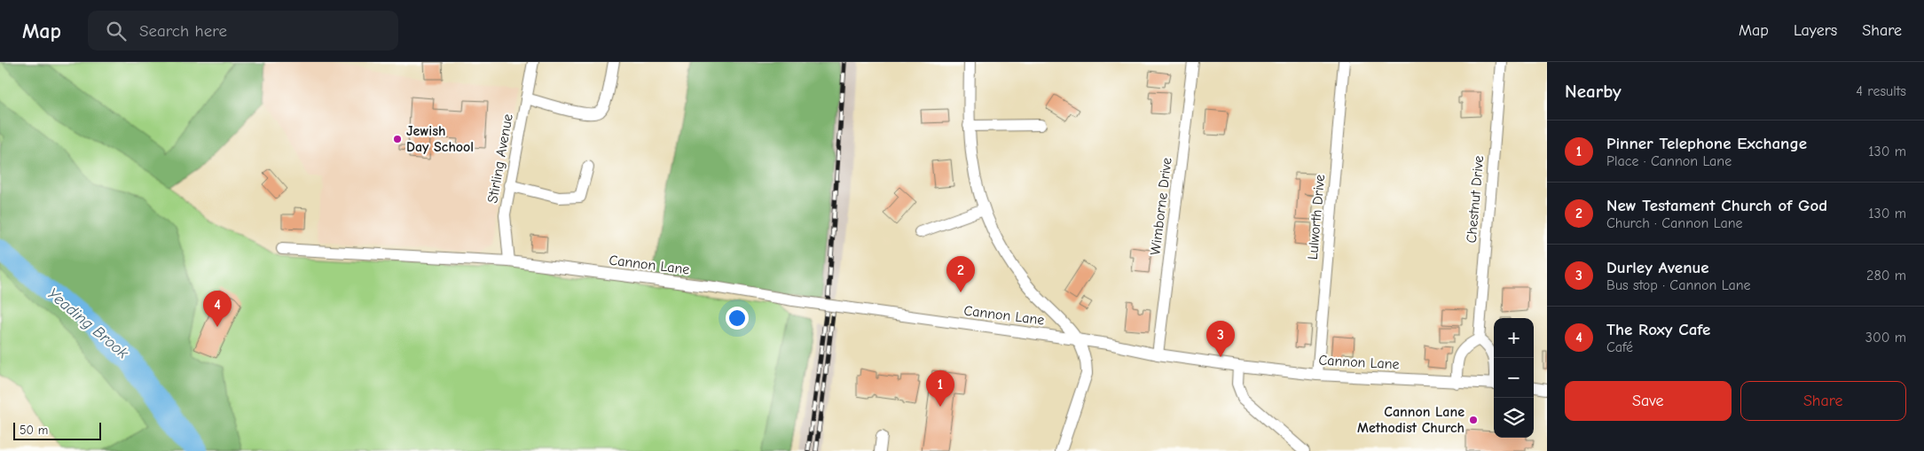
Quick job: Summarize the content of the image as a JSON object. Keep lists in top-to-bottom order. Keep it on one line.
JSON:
{"streets":{"street":["Stirling Avenue","Chestnut Drive","Wimborne Drive","Lulworth Drive","Cannon Lane"]},"crossings":[["Stirling Avenue","Cannon Lane"],["Wimborne Drive","Cannon Lane"],["Lulworth Drive","Cannon Lane"]],"water":["Yeading Brook"],"places":["Jewish Day School","Cannon Lane Methodist Church"],"scale_bar":"50 m","page":{"header":"Map","search":"Search here","nav":["Map","Layers","Share"],"heading":["Nearby","4 results"],"list":[{"mark":"1","name":"Pinner Telephone Exchange","note":"Place · Cannon Lane","value":"130 m"},{"mark":"2","name":"New Testament Church of God","note":"Church · Cannon Lane","value":"130 m"},{"mark":"3","name":"Durley Avenue","note":"Bus stop · Cannon Lane","value":"280 m"},{"mark":"4","name":"The Roxy Cafe","note":"Café","value":"300 m"}],"pins":["2","4","3","1"],"map_buttons":["+","−"],"buttons":["Save","Share"],"scale":"50 m"}}
